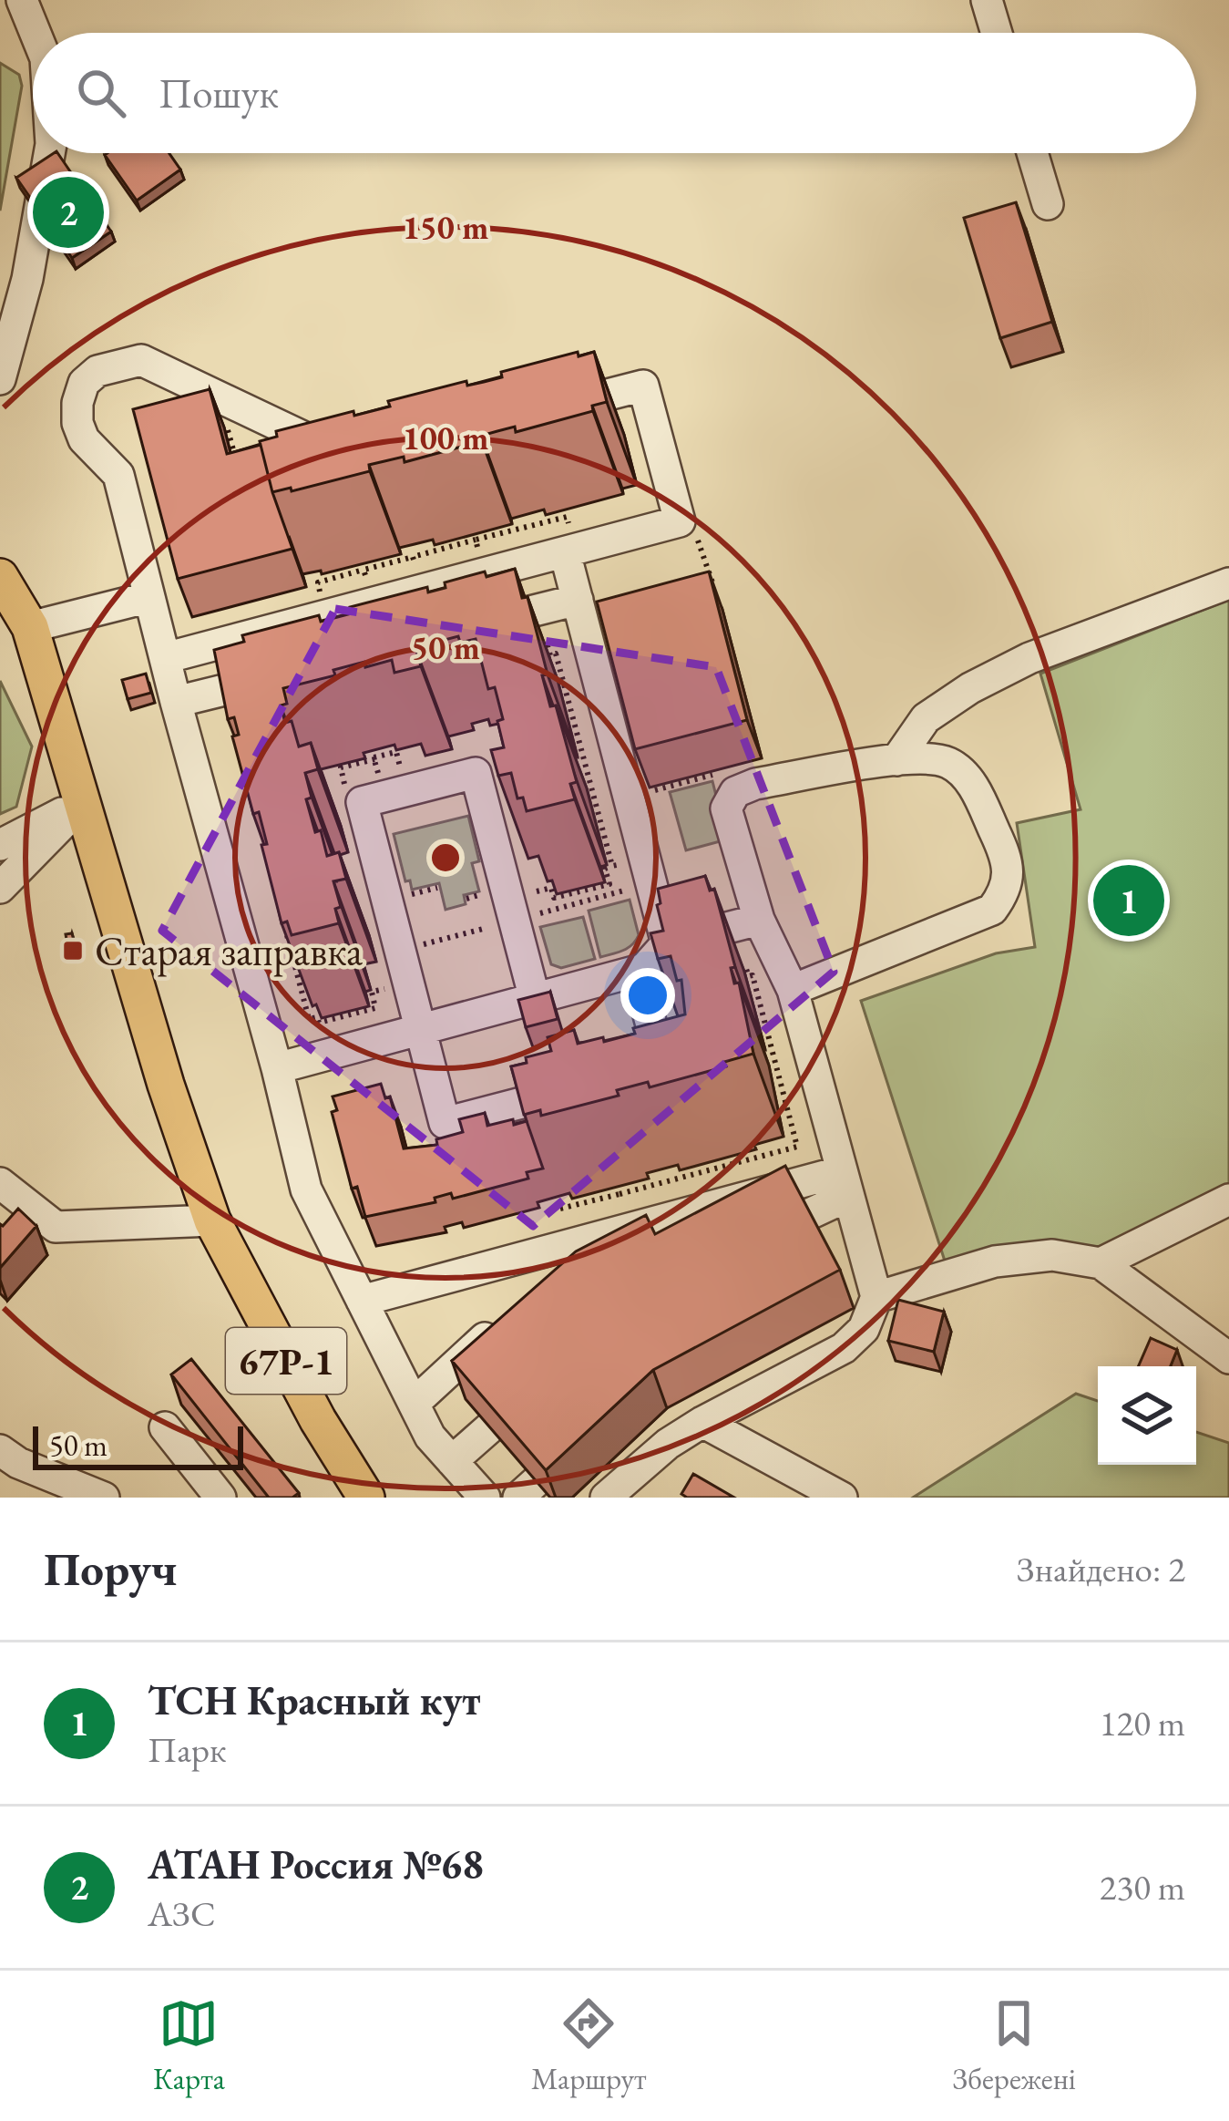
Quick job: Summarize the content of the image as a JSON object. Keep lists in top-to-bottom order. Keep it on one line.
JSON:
{"streets":{"main road":["67Р-1"]},"places":{"transit":["Старая заправка"]},"scale_bar":"50 m","page":{"search":"Пошук","pins":["2","1"],"scale":"50 m","heading":["Поруч","Знайдено: 2"],"list":[{"mark":"1","name":"ТСН Красный кут","note":"Парк","value":"120 m"},{"mark":"2","name":"АТАН Россия №68","note":"АЗС","value":"230 m"}],"nav":["Карта","Маршрут","Збережені"]},"rings":["150 m","100 m","50 m"]}
